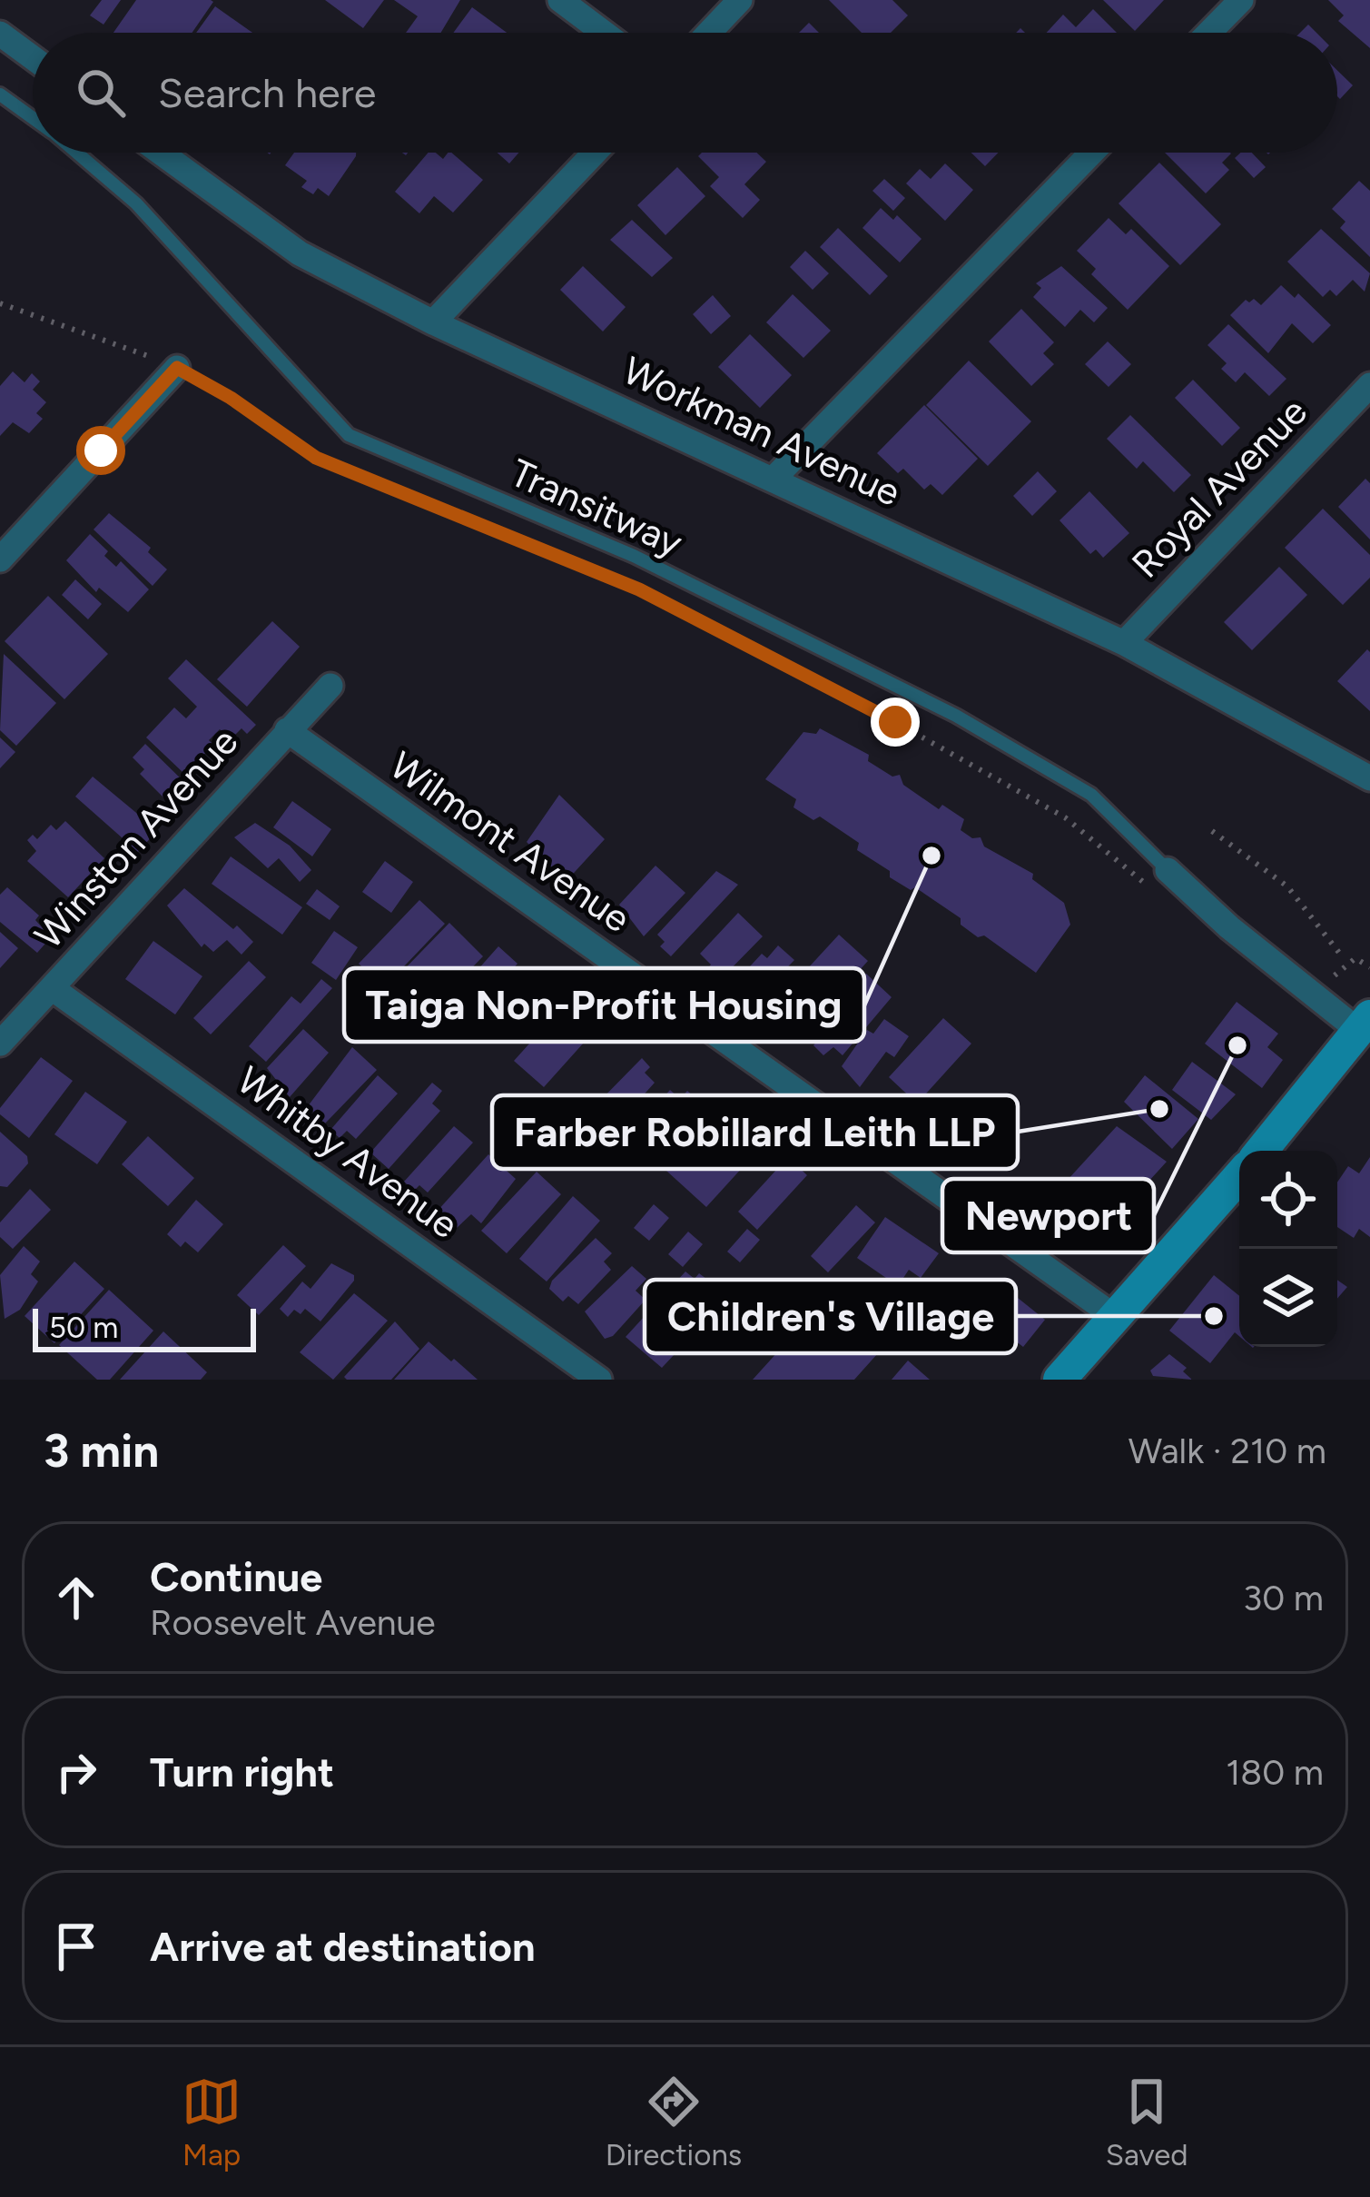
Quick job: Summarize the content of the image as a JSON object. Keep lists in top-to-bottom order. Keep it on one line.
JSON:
{"streets":{"street":["Workman Avenue","Royal Avenue","Winston Avenue","Wilmont Avenue","Whitby Avenue"],"lane":["Transitway"]},"crossings":[["Workman Avenue","Royal Avenue"],["Winston Avenue","Wilmont Avenue"],["Winston Avenue","Whitby Avenue"]],"places":["Taiga Non-Profit Housing","Newport","Farber Robillard Leith LLP","Children's Village"],"scale_bar":"50 m","page":{"search":"Search here","scale":"50 m","heading":["3 min","Walk · 210 m"],"list":[["Continue","Roosevelt Avenue","30 m"],["Turn right","180 m"],"Arrive at destination"],"nav":["Map","Directions","Saved"]}}
